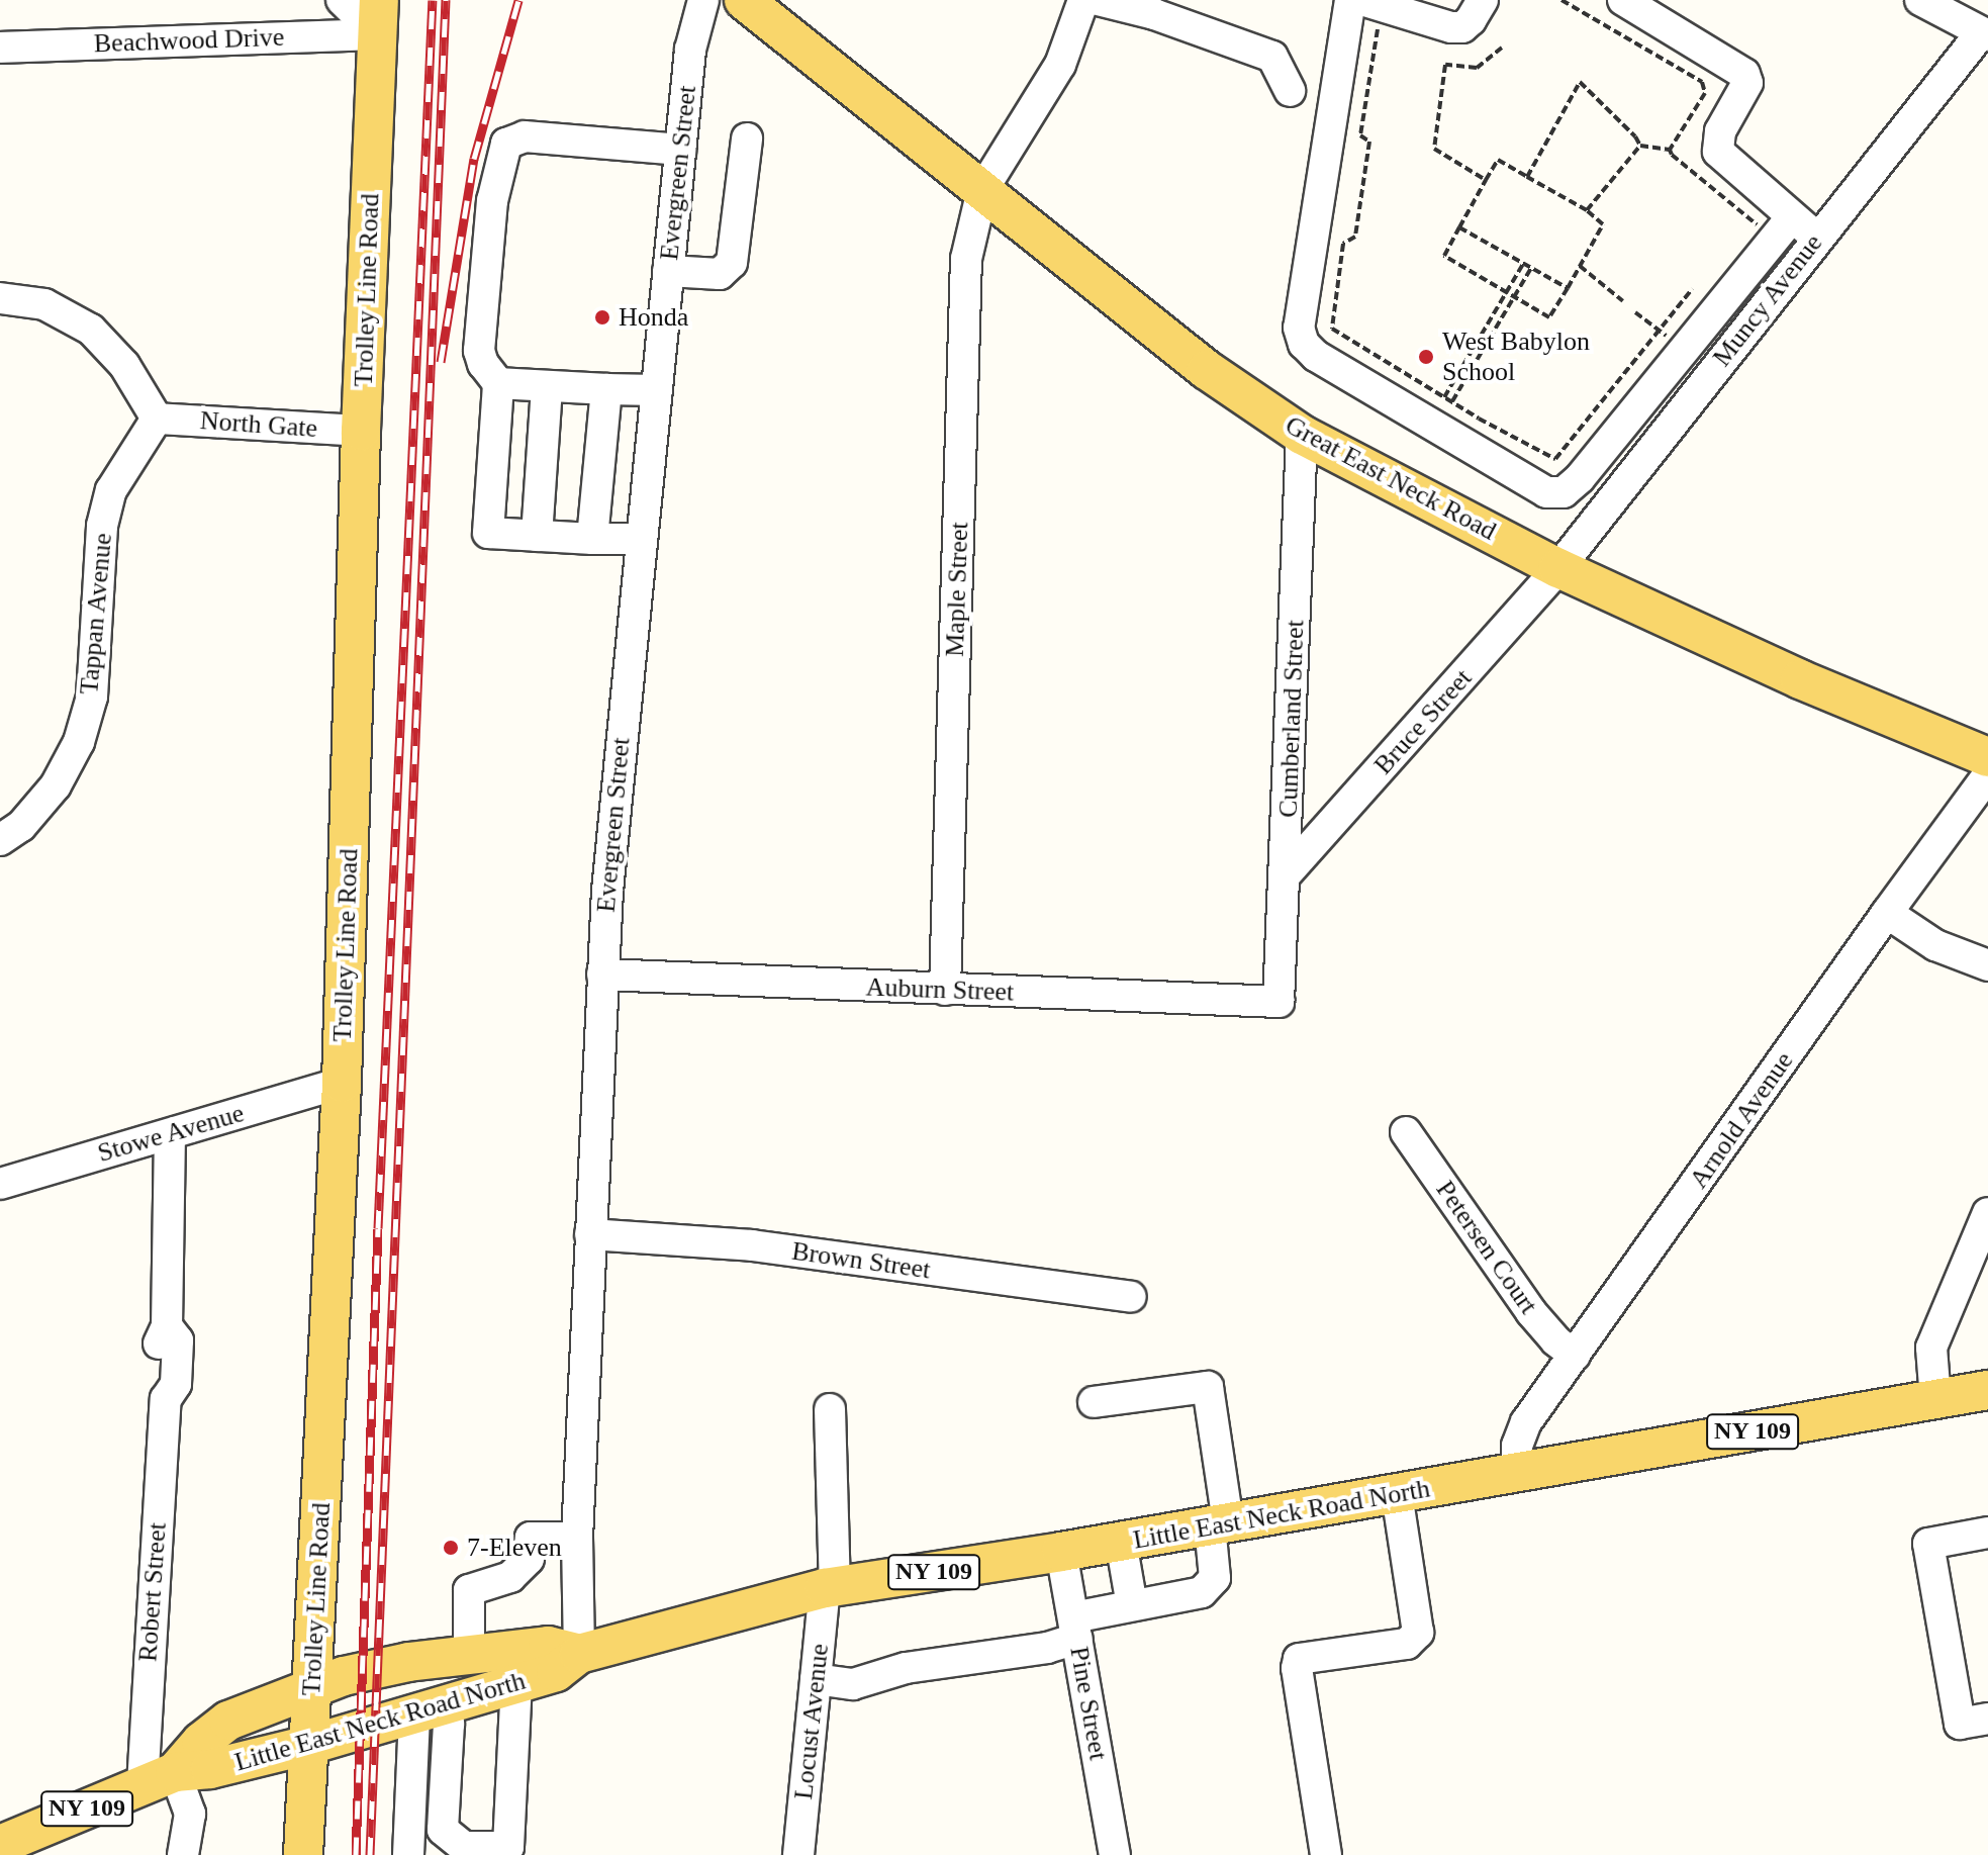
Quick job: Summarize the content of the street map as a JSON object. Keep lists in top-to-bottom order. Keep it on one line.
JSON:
{"streets":{"main road":["Trolley Line Road","Great East Neck Road","NY 109","Little East Neck Road North"],"street":["Beachwood Drive","Evergreen Street","Muncy Avenue","North Gate","Maple Street","Tappan Avenue","Cumberland Street","Bruce Street","Auburn Street","Arnold Avenue","Stowe Avenue","Petersen Court","Brown Street","Robert Street","Pine Street","Locust Avenue"]},"crossings":[["Beachwood Drive","Trolley Line Road"],["Evergreen Street","Auburn Street"],["Evergreen Street","Brown Street"],["Evergreen Street","Little East Neck Road North"],["Trolley Line Road","North Gate"],["Trolley Line Road","Stowe Avenue"],["Trolley Line Road","Little East Neck Road North"],["Muncy Avenue","Great East Neck Road"],["Muncy Avenue","Bruce Street"],["North Gate","Tappan Avenue"],["Great East Neck Road","Maple Street"],["Great East Neck Road","Cumberland Street"],["Great East Neck Road","Bruce Street"],["Maple Street","Auburn Street"],["Cumberland Street","Bruce Street"],["Cumberland Street","Auburn Street"],["Arnold Avenue","Petersen Court"],["Arnold Avenue","Little East Neck Road North"],["Stowe Avenue","Robert Street"],["Little East Neck Road North","Robert Street"],["Little East Neck Road North","Pine Street"],["Little East Neck Road North","Locust Avenue"]],"places":["Honda","West Babylon School","7-Eleven"]}
